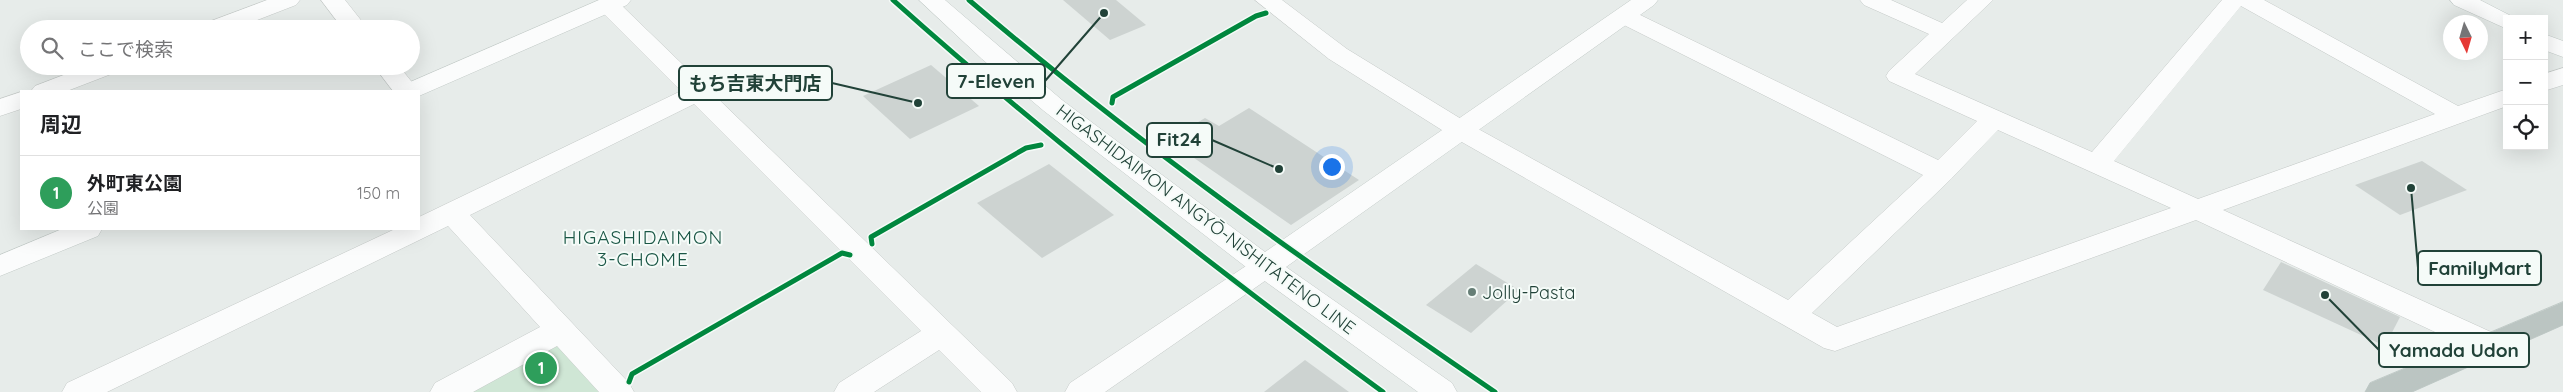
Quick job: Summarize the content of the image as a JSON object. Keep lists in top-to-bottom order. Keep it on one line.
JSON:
{"streets":{"street":["HIGASHIDAIMON ANGYŌ-NISHITATENO LINE"]},"districts":["HIGASHIDAIMON 3-CHOME"],"places":["7-Eleven","もち吉東大門店","Fit24","FamilyMart","Jolly-Pasta","Yamada Udon"],"north":"bottom","page":{"map_buttons":["+","−"],"search":"ここで検索","heading":"周辺","list":[{"mark":"1","name":"外町東公園","note":"公園","value":"150 m"}],"pins":"1"}}
